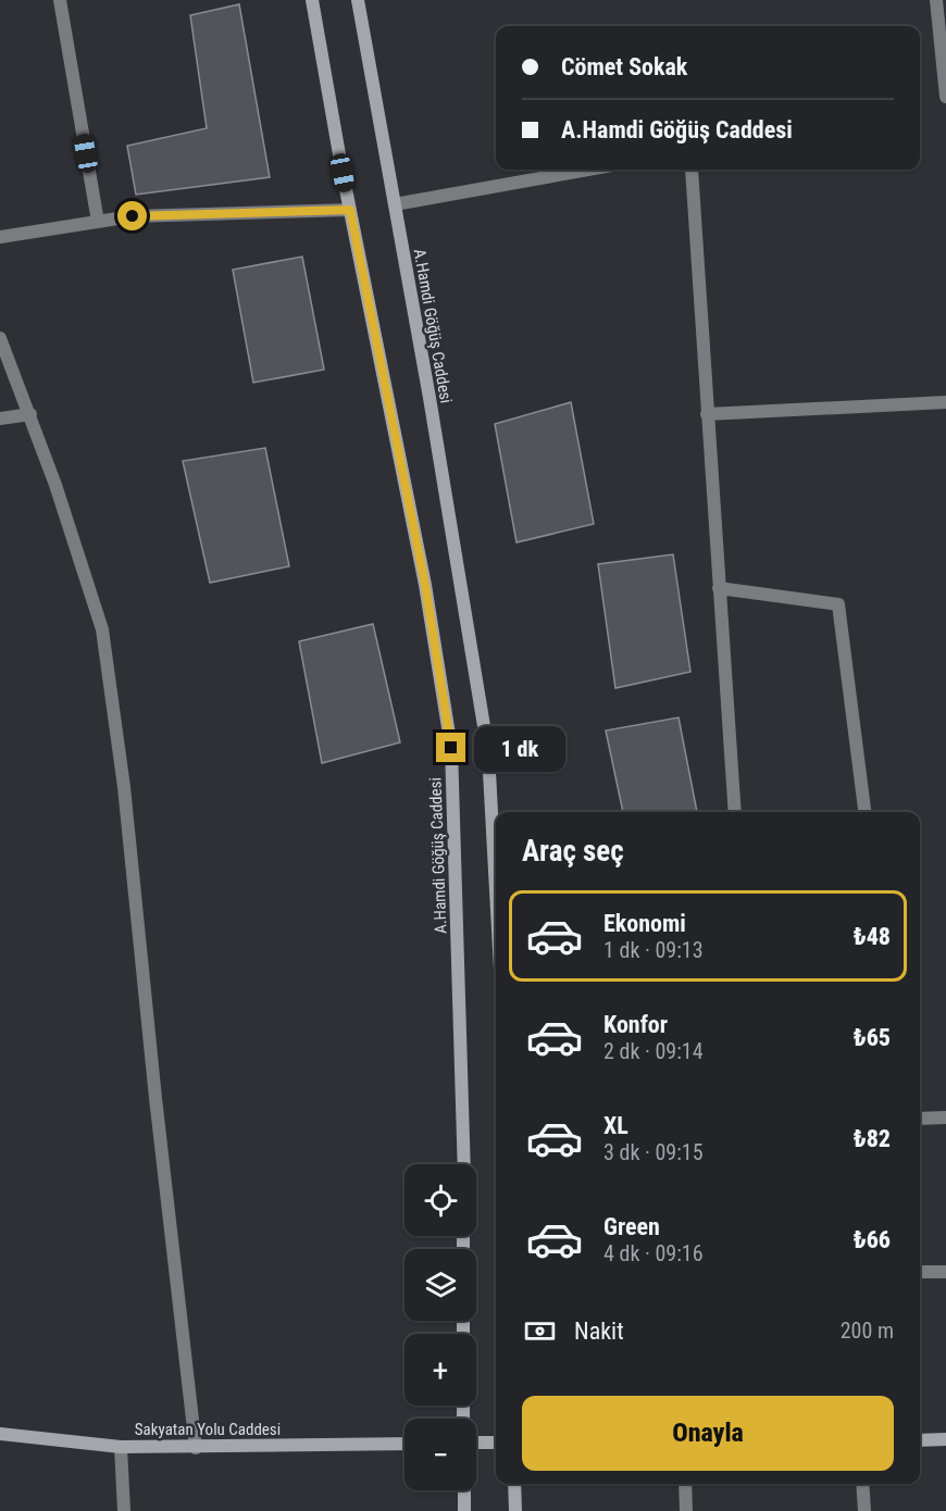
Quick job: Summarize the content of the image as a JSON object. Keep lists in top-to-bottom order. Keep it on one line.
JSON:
{"streets":{"street":["A.Hamdi Göğüş Caddesi","Sakyatan Yolu Caddesi"]},"page":{"banner":["Cömet Sokak","A.Hamdi Göğüş Caddesi"],"bubble":"1 dk","heading":"Araç seç","list":[{"name":"Ekonomi","note":"1 dk · 09:13","value":"₺48"},{"name":"Konfor","note":"2 dk · 09:14","value":"₺65"},{"name":"XL","note":"3 dk · 09:15","value":"₺82"},{"name":"Green","note":"4 dk · 09:16","value":"₺66"}],"map_buttons":["+","−"],"pay":["Nakit","200 m"],"buttons":"Onayla"}}
